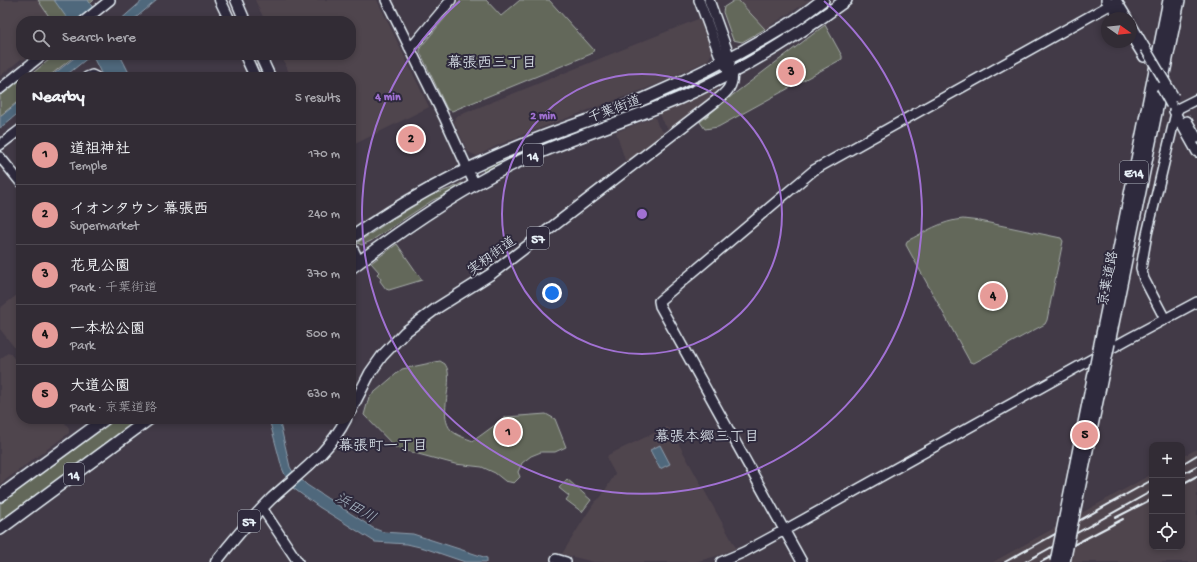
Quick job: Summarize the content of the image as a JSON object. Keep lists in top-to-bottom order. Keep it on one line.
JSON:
{"streets":{"highway":["千葉街道","14","E14","京葉道路"],"main road":["57","実籾街道"]},"crossings":[["千葉街道","実籾街道"]],"districts":["幕張西三丁目","幕張本郷三丁目","幕張町一丁目"],"water":["浜田川"],"north":"right","page":{"search":"Search here","pins":["3","2","4","1","5"],"heading":["Nearby","5 results"],"list":[{"mark":"1","name":"道祖神社","note":"Temple","value":"170 m"},{"mark":"2","name":"イオンタウン 幕張西","note":"Supermarket","value":"240 m"},{"mark":"3","name":"花見公園","note":"Park · 千葉街道","value":"370 m"},{"mark":"4","name":"一本松公園","note":"Park","value":"500 m"},{"mark":"5","name":"大道公園","note":"Park · 京葉道路","value":"630 m"}],"map_buttons":["+","−"]},"rings":["4 min","2 min"]}
